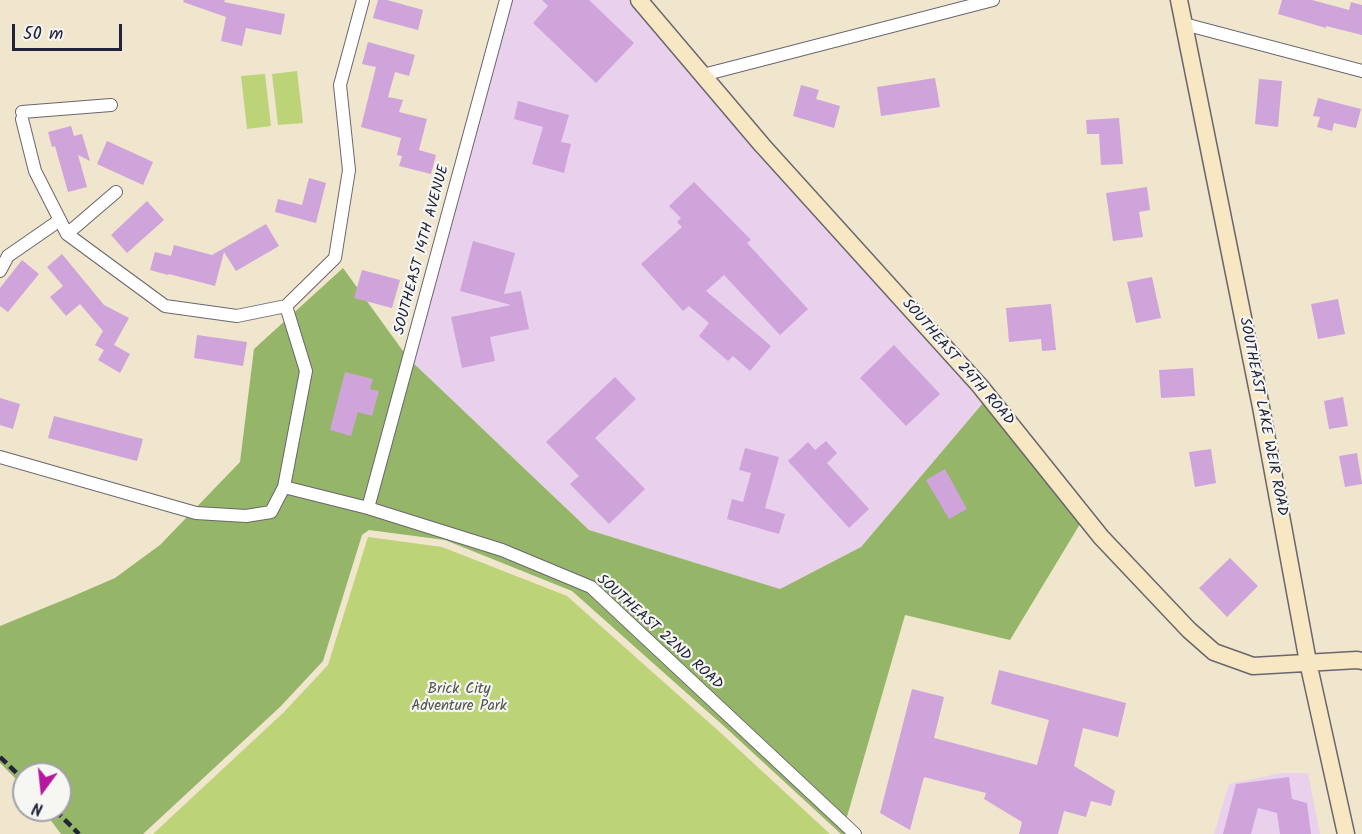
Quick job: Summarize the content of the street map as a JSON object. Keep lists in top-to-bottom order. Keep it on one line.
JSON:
{"streets":{"street":["SOUTHEAST 14TH AVENUE","SOUTHEAST 24TH ROAD","SOUTHEAST LAKE WEIR ROAD","SOUTHEAST 22ND ROAD"]},"crossings":[["SOUTHEAST 14TH AVENUE","SOUTHEAST 22ND ROAD"],["SOUTHEAST 24TH ROAD","SOUTHEAST LAKE WEIR ROAD"]],"parks":["Brick City Adventure Park"],"scale_bar":"50 m","north":"bottom"}
